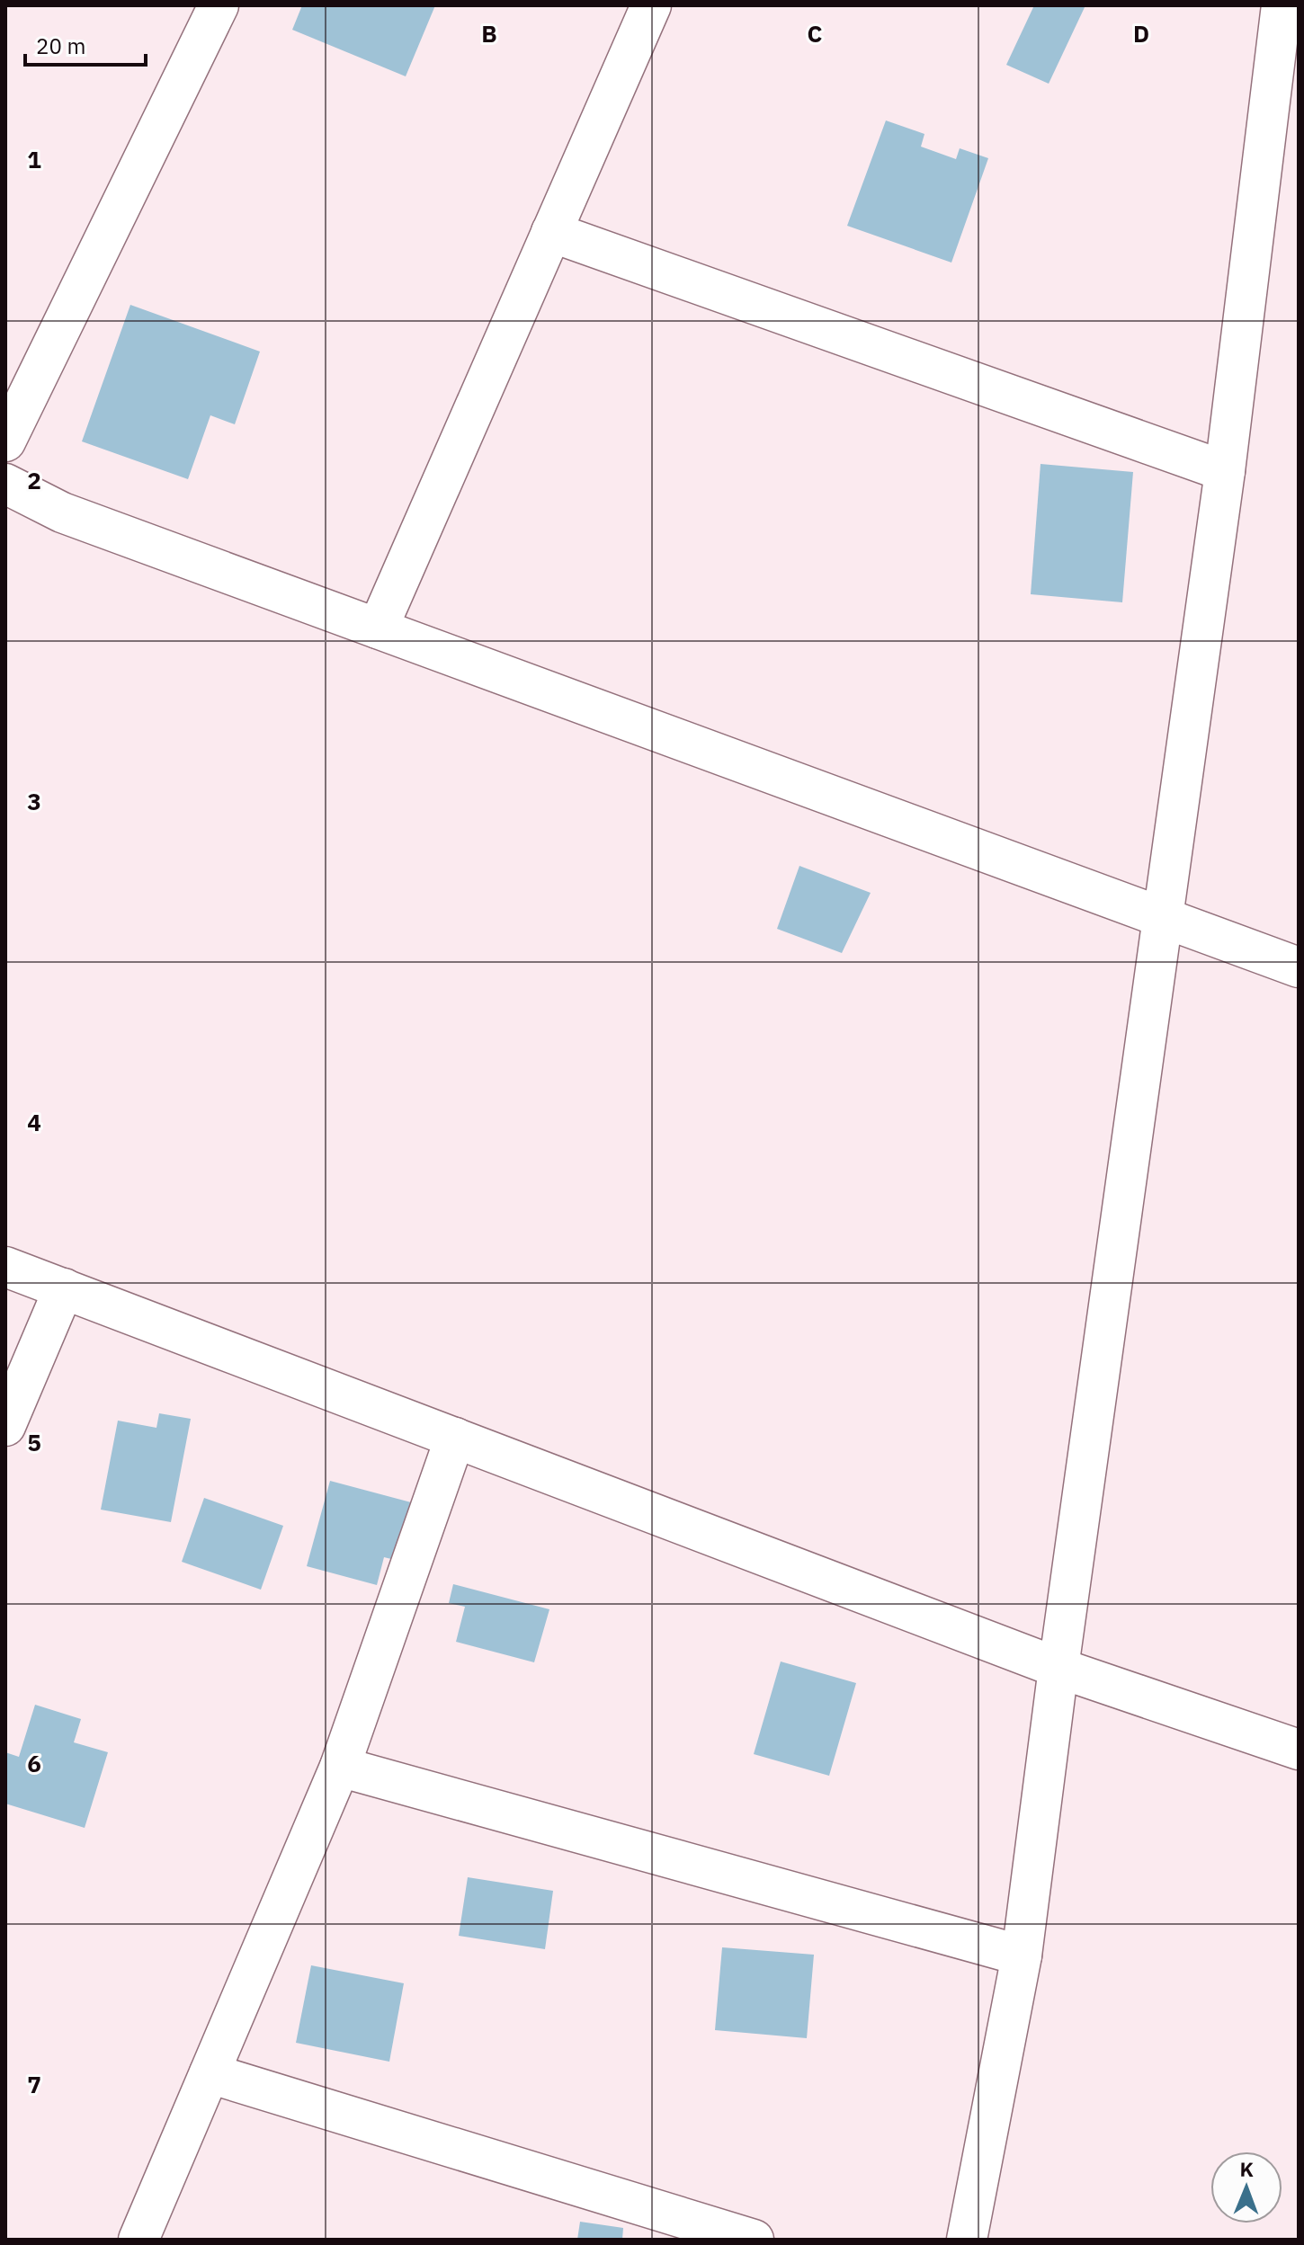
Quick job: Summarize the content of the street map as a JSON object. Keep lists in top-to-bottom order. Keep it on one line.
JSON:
{"scale_bar":"20 m","north":"top","grid":{"columns":["B","C","D"],"rows":["1","2","3","4","5","6","7"]}}
